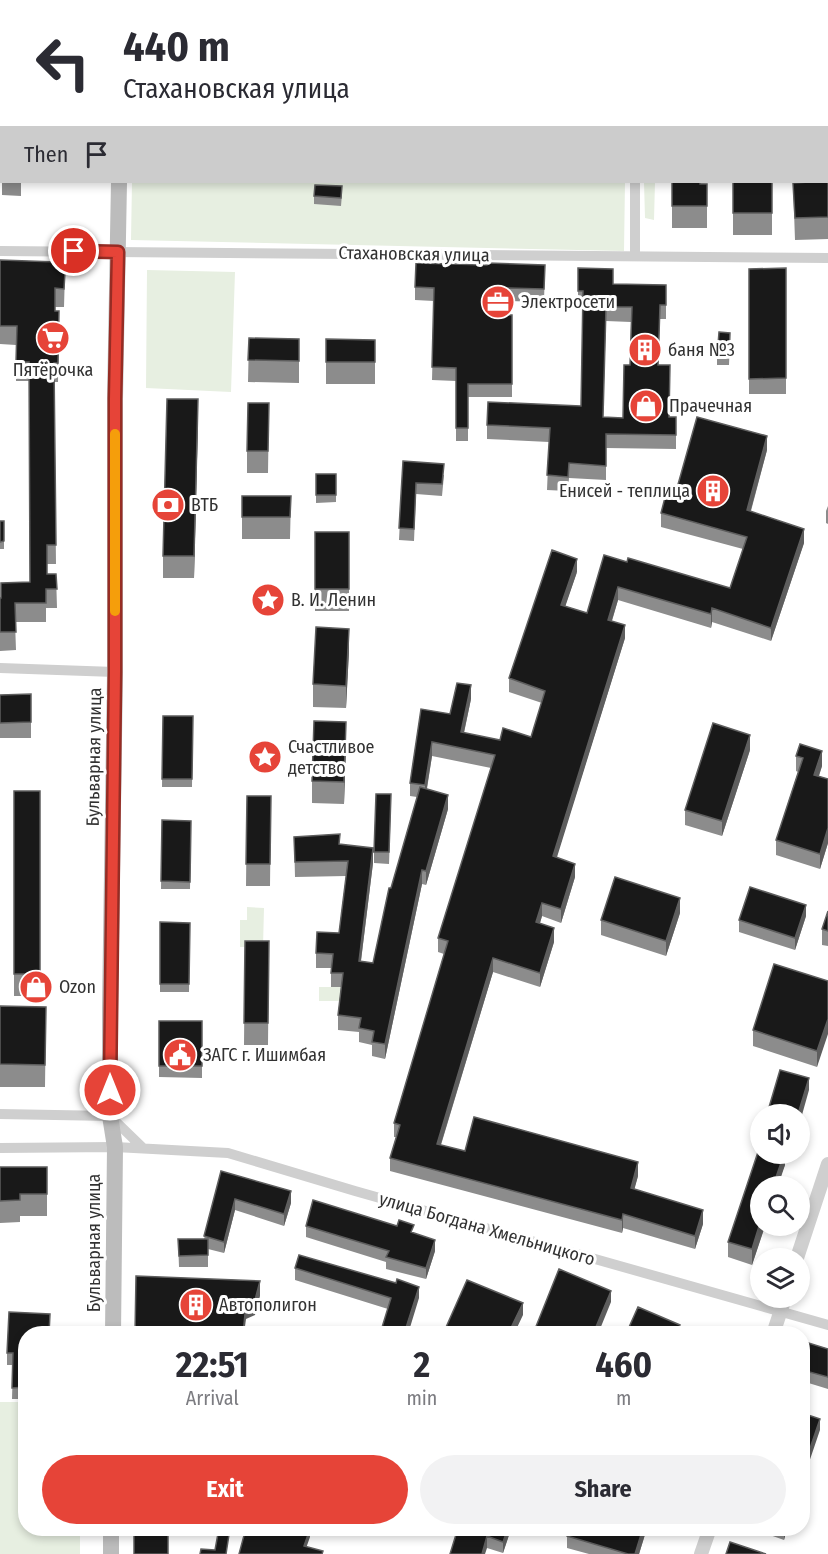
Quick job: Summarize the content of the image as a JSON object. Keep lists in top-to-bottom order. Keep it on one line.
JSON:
{"streets":{"main road":["Бульварная улица"],"street":["Стахановская улица","улица Богдана Хмельницкого"]},"crossings":[["Стахановская улица","Бульварная улица"],["Бульварная улица","улица Богдана Хмельницкого"]],"places":{"office":["Электросети"],"supermarket":["Пятёрочка"],"building":["баня №3","Енисей - теплица","Автополигон"],"shop":["Прачечная","Ozon"],"bank":["ВТБ"],"place":["В. И. Ленин","Счастливое детство"],"public building":["ЗАГС г. Ишимбая"]},"page":{"turn":["440 m","Стахановская улица"],"then":"Then","eta":["22:51","Arrival","2","min","460","m"],"buttons":["Exit","Share"]}}
